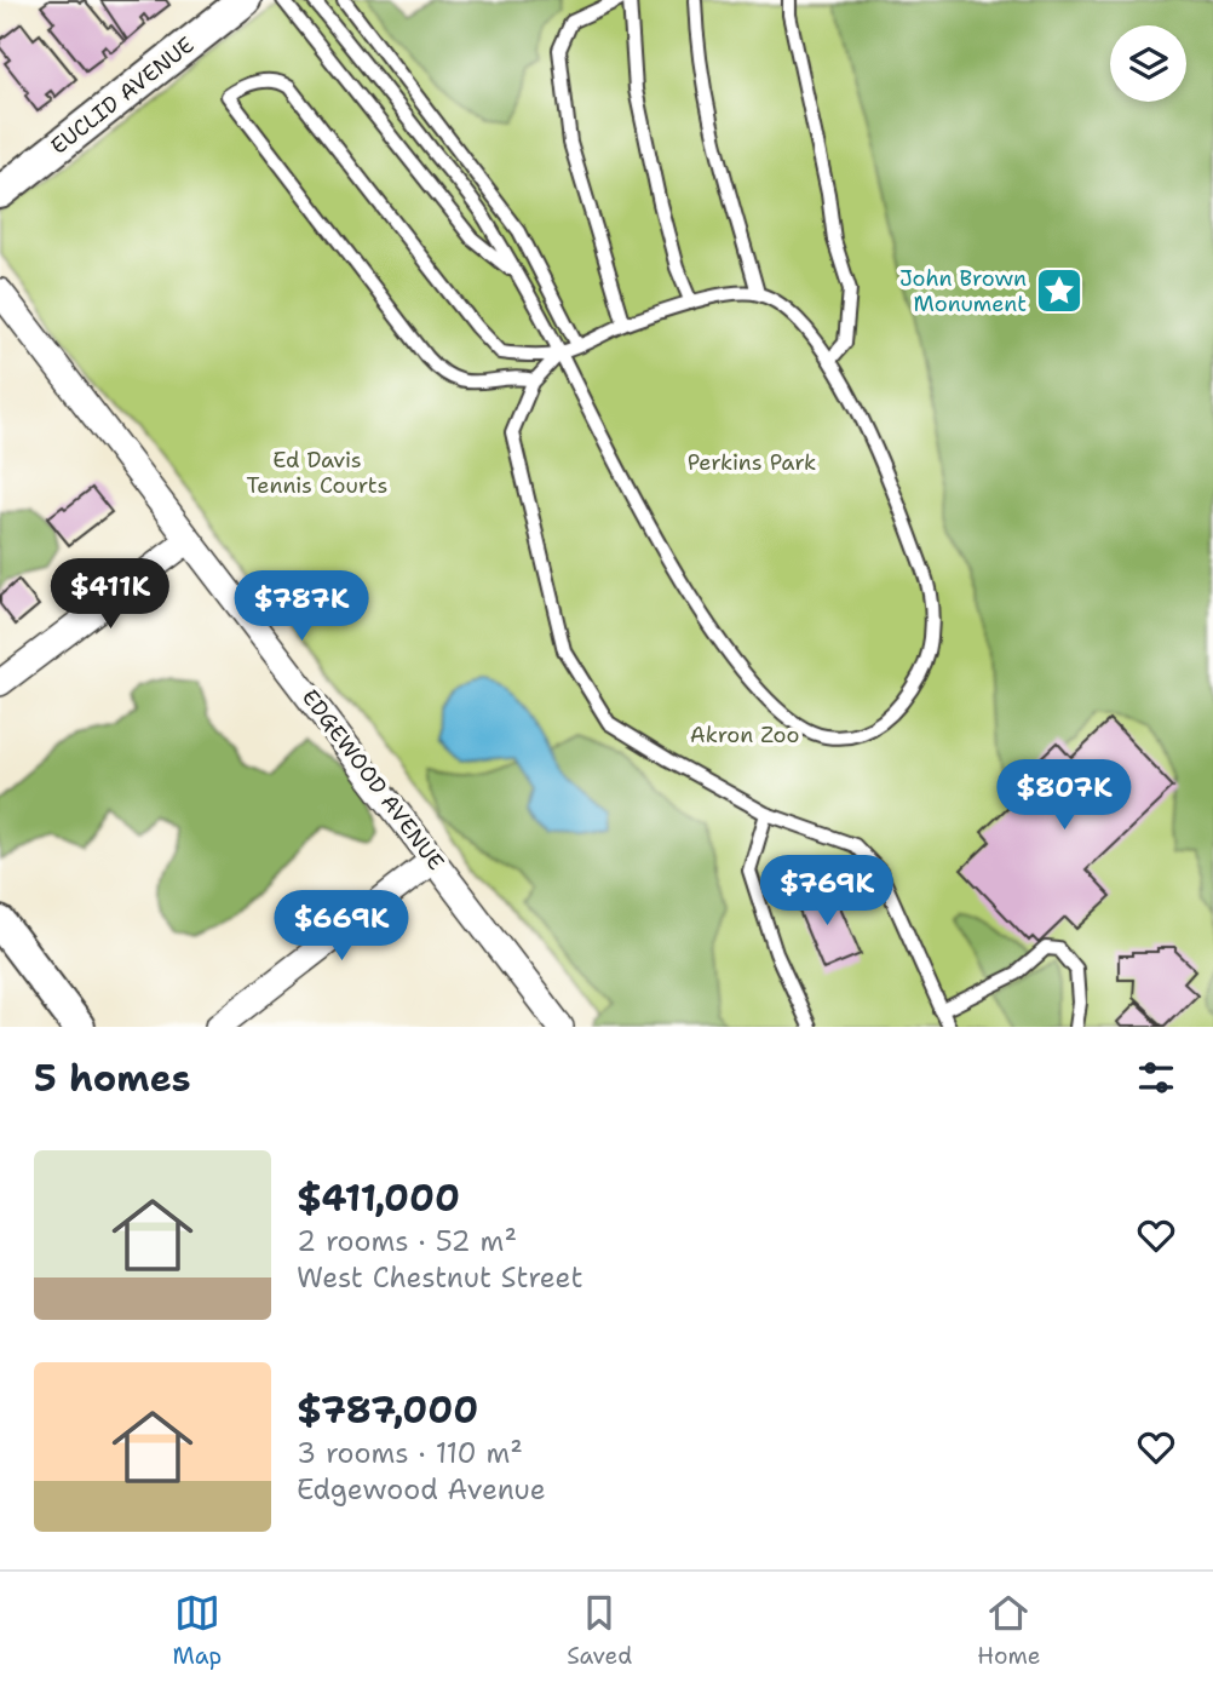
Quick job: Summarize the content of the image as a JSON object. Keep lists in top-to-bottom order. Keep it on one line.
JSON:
{"streets":{"street":["EUCLID AVENUE","EDGEWOOD AVENUE"]},"parks":["Ed Davis Tennis Courts","Perkins Park","Akron Zoo"],"places":{"place":["John Brown Monument"]},"page":{"price":["$411K","$787K","$807K","$769K","$669K"],"heading":"5 homes","list":[{"name":"$411,000","note":"2 rooms · 52 m² · West Chestnut Street"},{"name":"$787,000","note":"3 rooms · 110 m² · Edgewood Avenue"}],"tabs":["Map","Saved","Home"]}}
